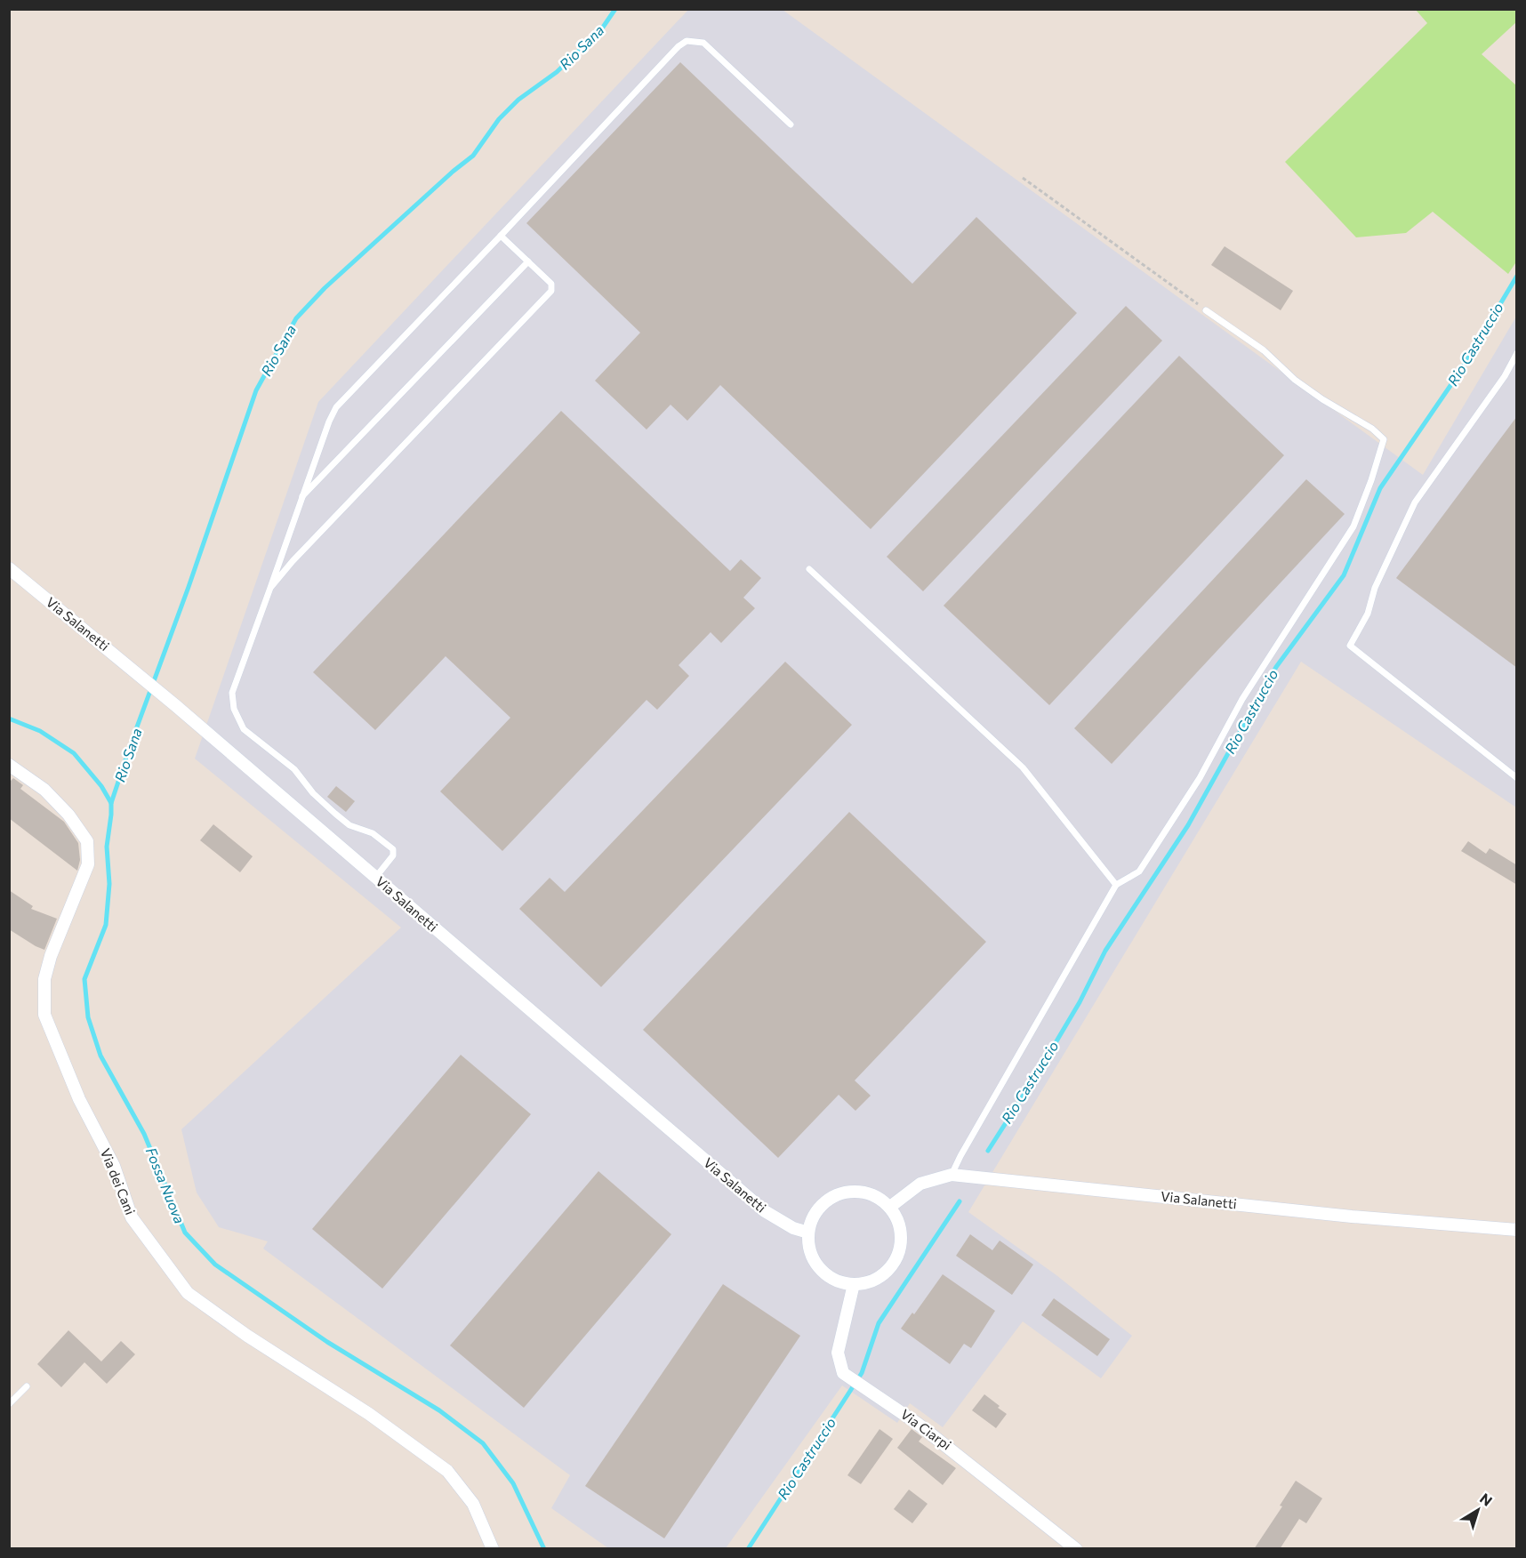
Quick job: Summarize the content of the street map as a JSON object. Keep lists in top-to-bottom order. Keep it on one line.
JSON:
{"streets":{"street":["Via Salanetti","Via dei Cani","Via Ciarpi"]},"crossings":[["Via Salanetti","Via Ciarpi"]],"water":["Rio Sana","Rio Castruccio","Fossa Nuova"],"north":"top right"}
